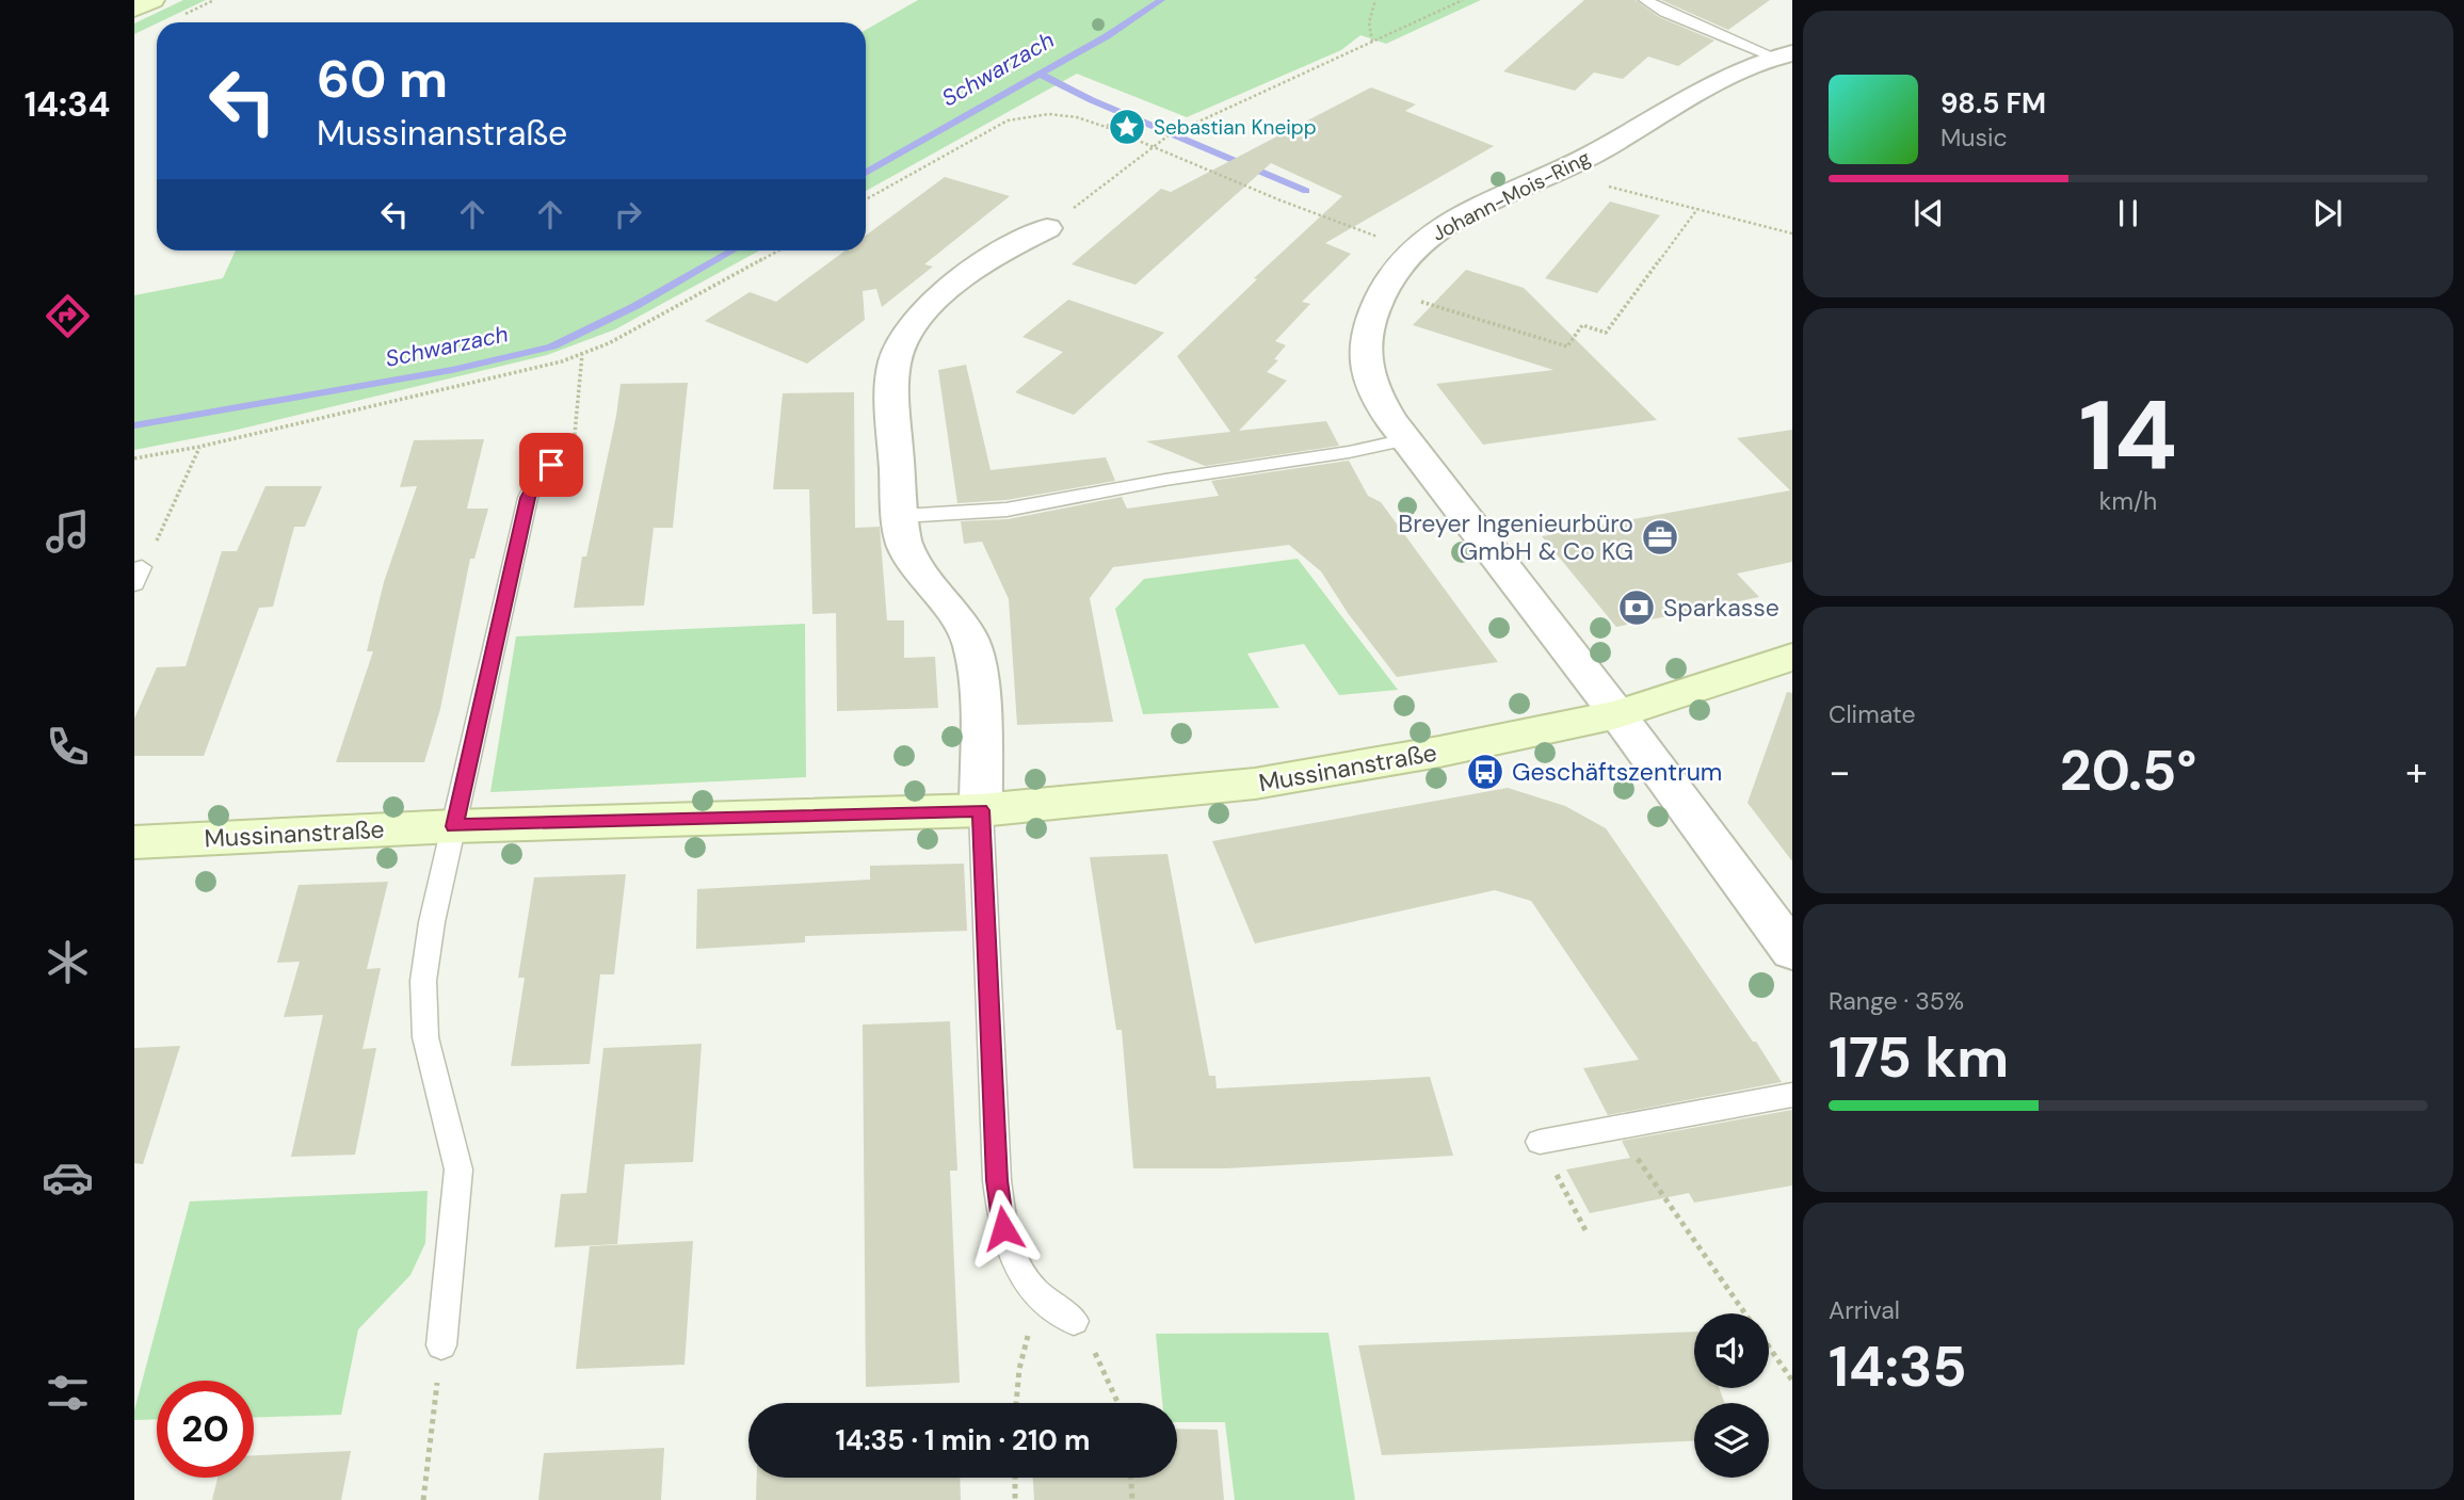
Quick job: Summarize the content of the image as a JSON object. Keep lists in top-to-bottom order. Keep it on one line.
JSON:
{"streets":{"street":["Johann-Mois-Ring","Mussinanstraße"]},"crossings":[["Johann-Mois-Ring","Mussinanstraße"]],"water":["Schwarzach"],"places":{"place":["Sebastian Kneipp"],"office":["Breyer Ingenieurbüro GmbH & Co KG"],"bank":["Sparkasse"],"bus stop":["Geschäftszentrum"]},"page":{"tabs":"14:34","turn":["60 m","Mussinanstraße"],"song":["98.5 FM","Music"],"tile":[["14","km/h"],"Climate",["Range · 35%","175 km"],["Arrival","14:35"]],"heat":["−","20.5°","+"],"limit":"20","trip":"14:35 · 1 min · 210 m"}}
